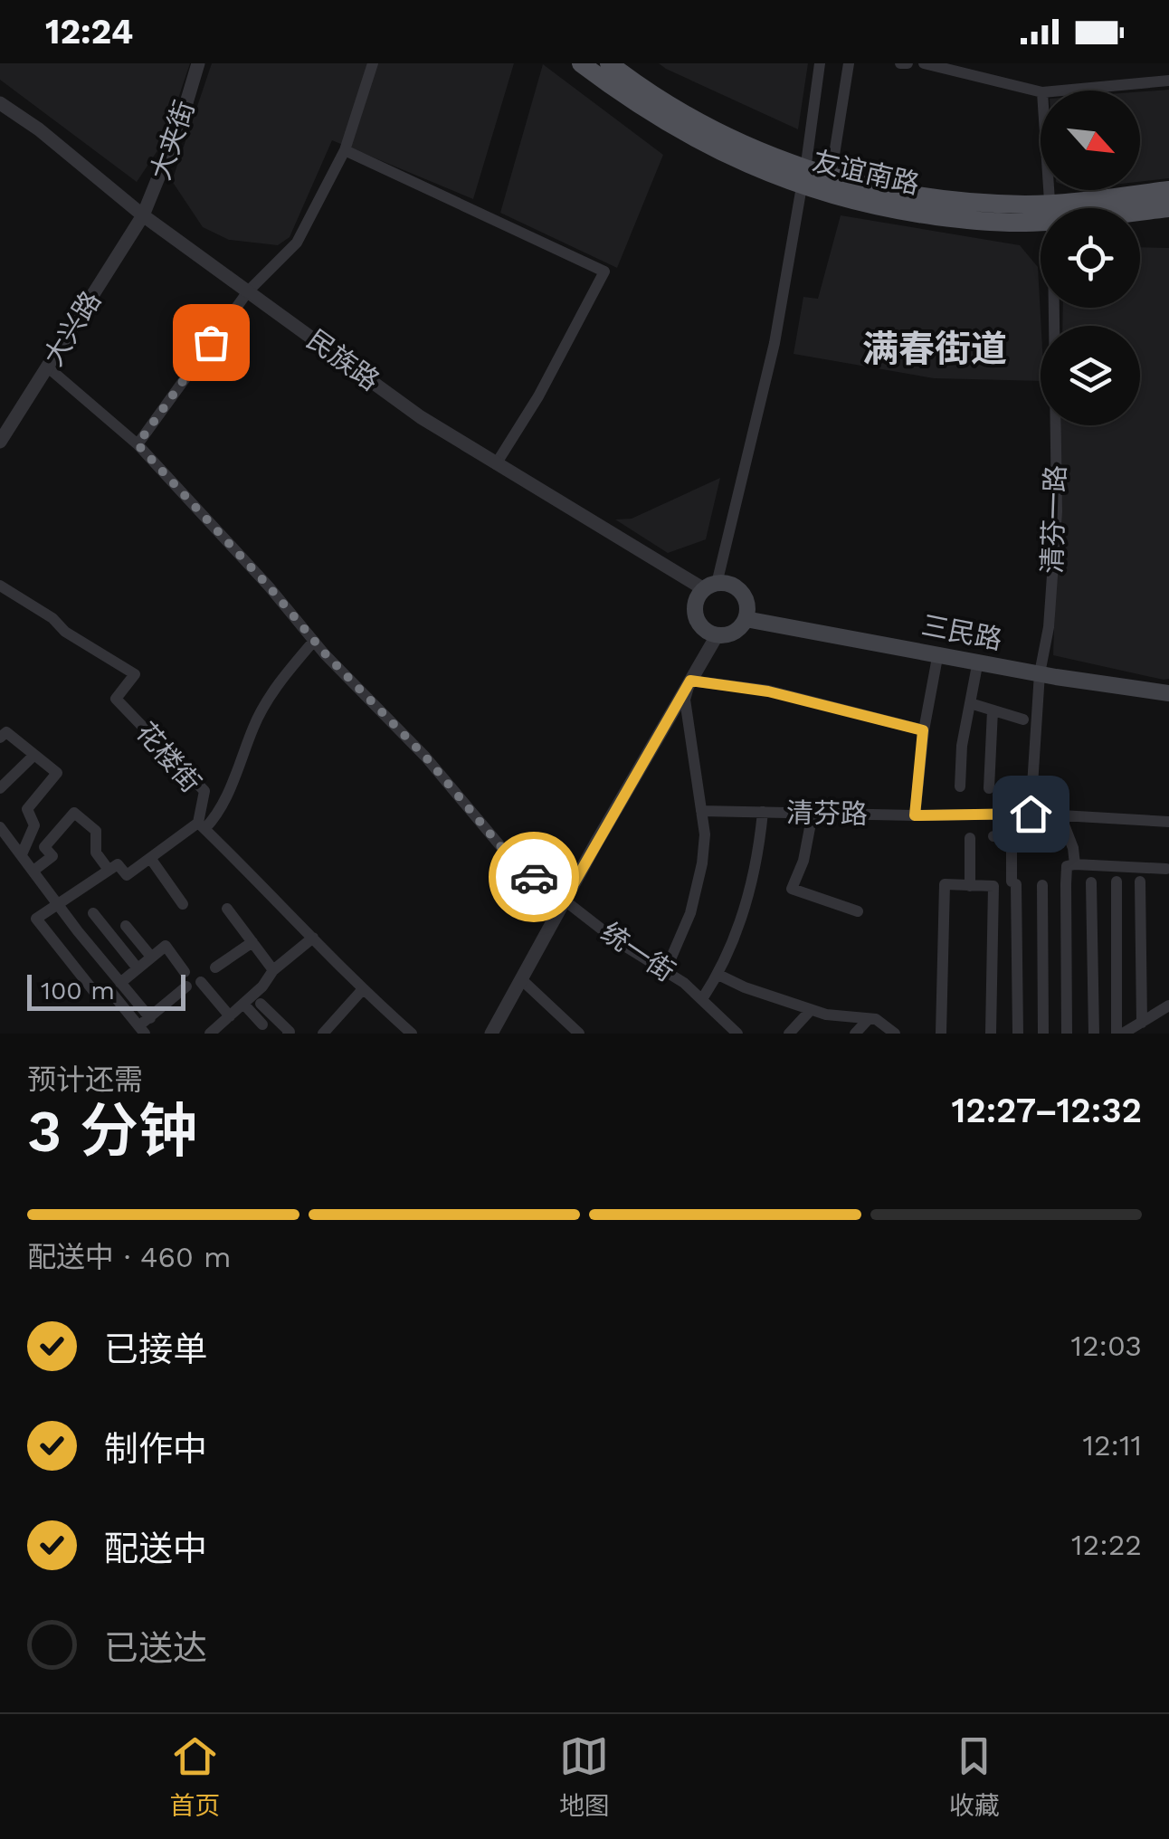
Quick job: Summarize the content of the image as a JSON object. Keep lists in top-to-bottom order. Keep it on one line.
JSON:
{"streets":{"main road":["友谊南路","三民路"],"street":["大夹街","大兴路","民族路","清芬一路","花楼街","清芬路","统一街"]},"crossings":[["大夹街","大兴路"],["大夹街","民族路"],["大兴路","民族路"],["大兴路","统一街"],["民族路","三民路"],["清芬一路","三民路"],["清芬一路","清芬路"]],"districts":["满春街道"],"scale_bar":"100 m","north":"bottom right","page":{"status":"12:24","scale":"100 m","heading":["3 分钟","预计还需","12:27–12:32"],"bar":"配送中 · 460 m","list":[["已接单","12:03"],["制作中","12:11"],["配送中","12:22"],"已送达"],"tabs":["首页","地图","收藏"]}}
